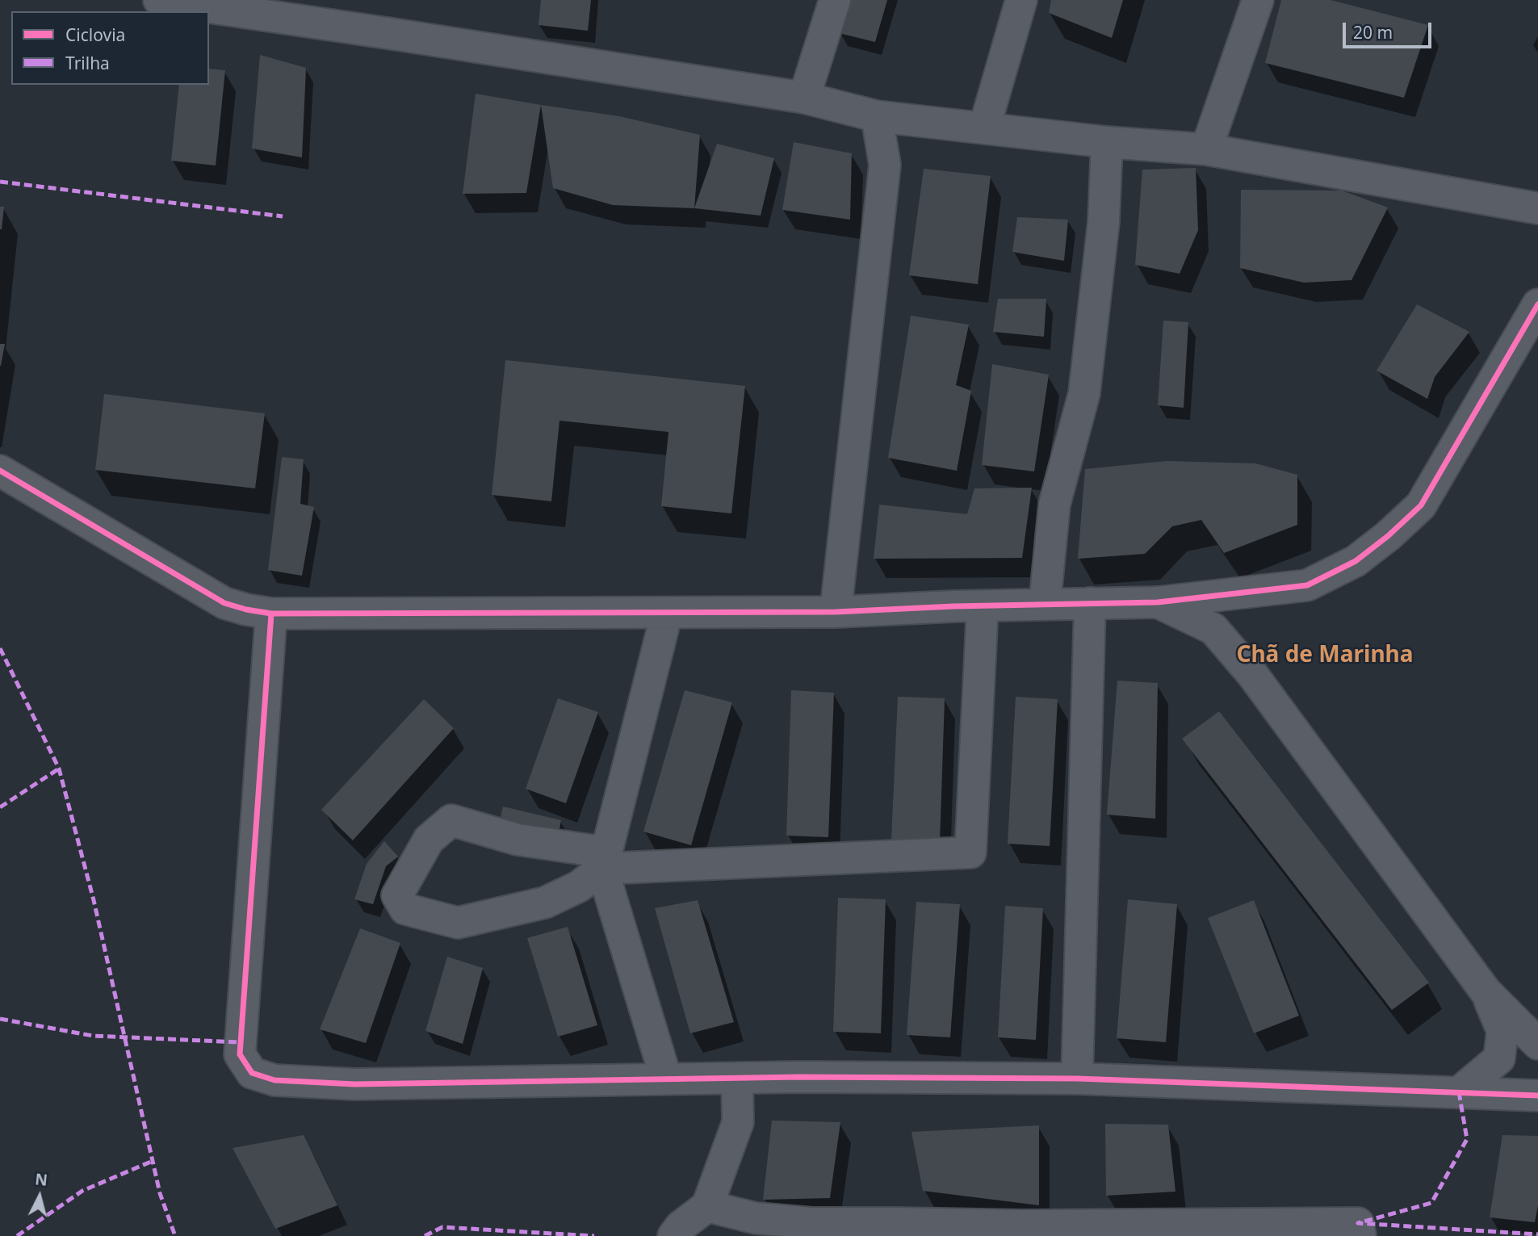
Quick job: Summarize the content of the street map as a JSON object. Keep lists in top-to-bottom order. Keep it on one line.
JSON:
{"districts":["Chã de Marinha"],"legend":["Ciclovia","Trilha"],"scale_bar":"20 m","north":"top"}
